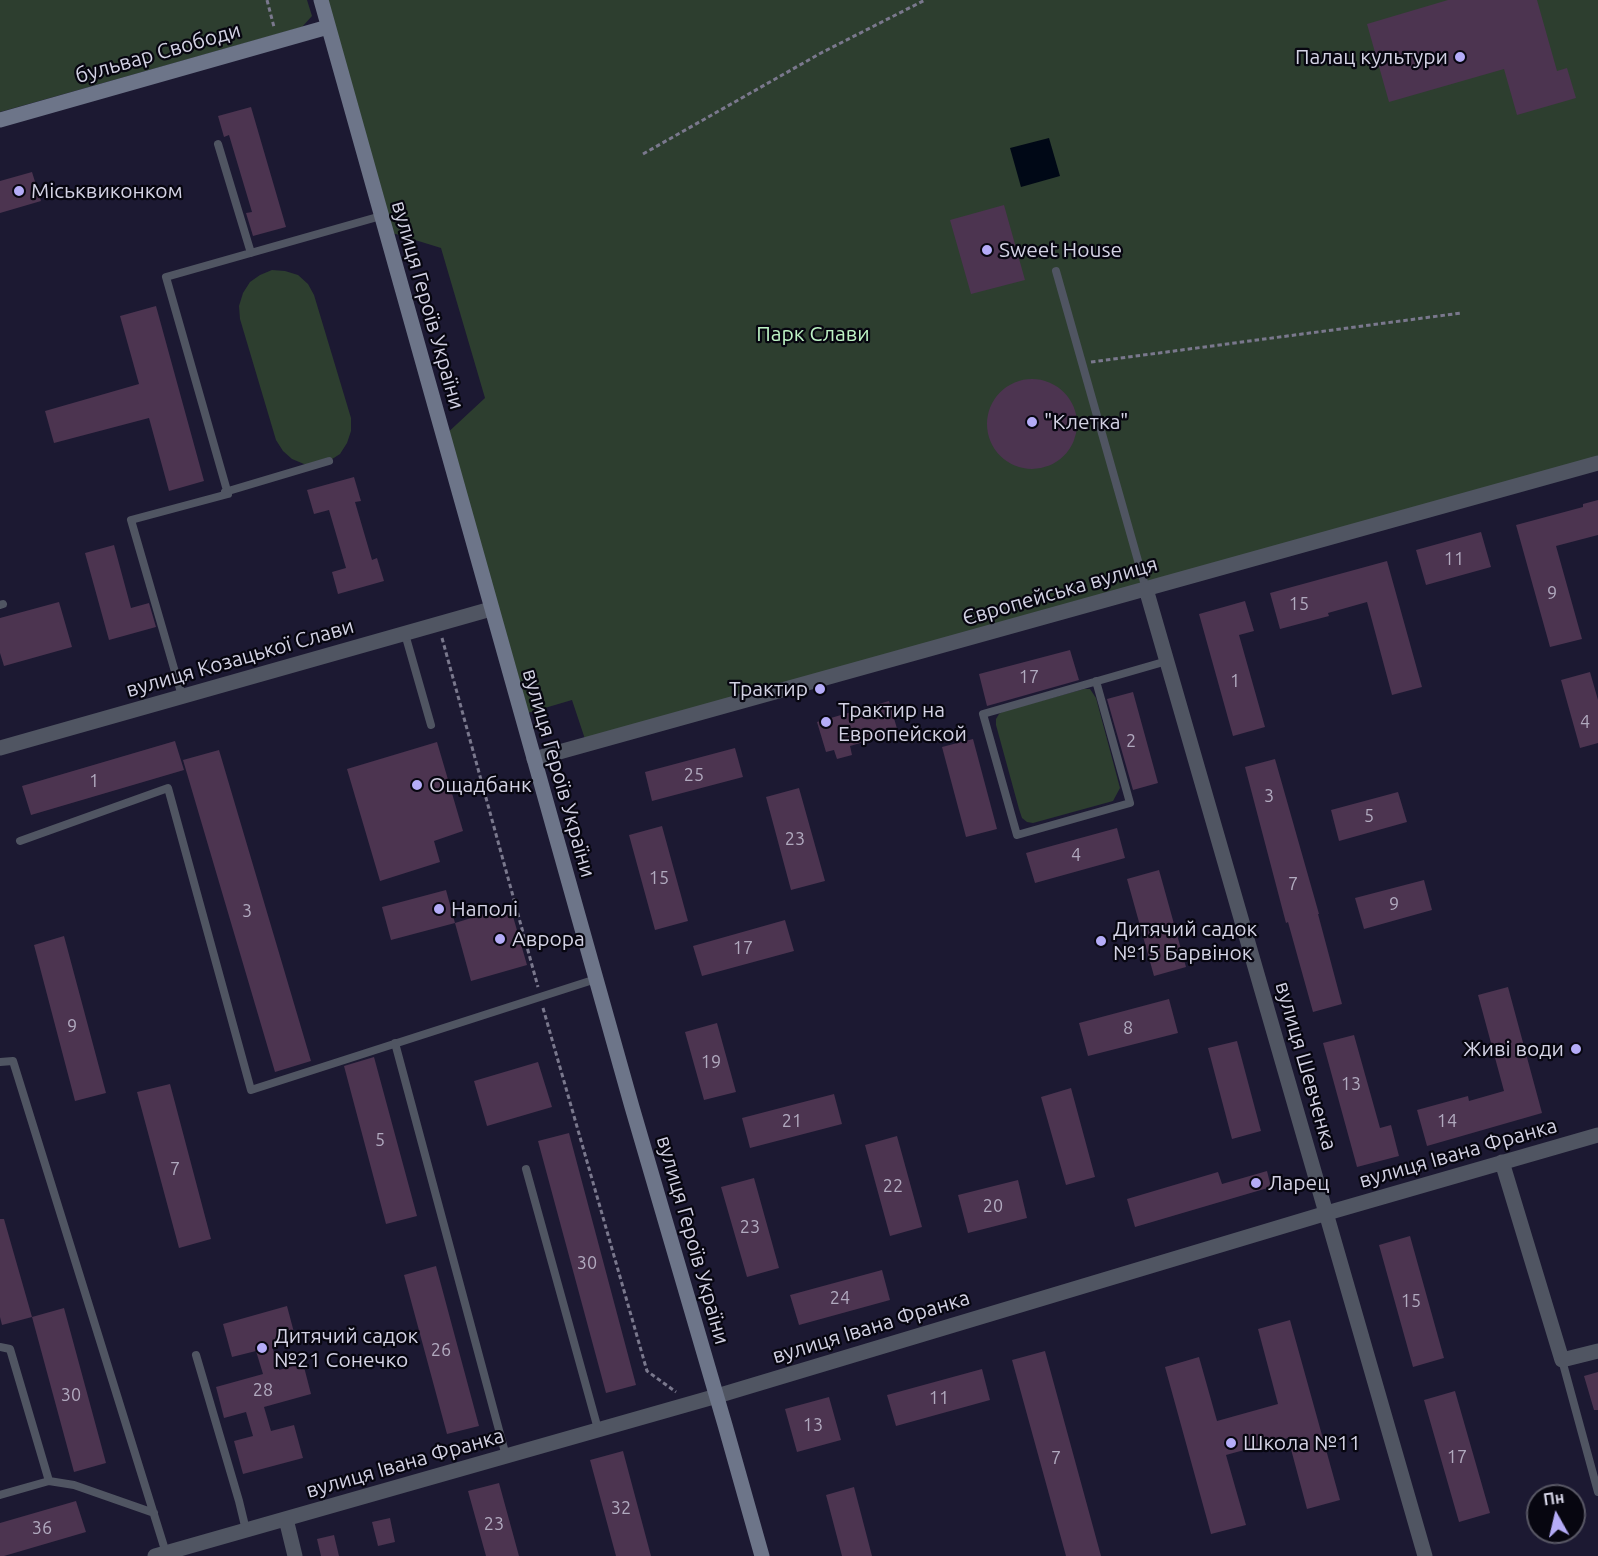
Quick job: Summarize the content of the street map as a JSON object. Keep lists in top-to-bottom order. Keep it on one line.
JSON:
{"streets":{"street":["бульвар Свободи","вулиця Героїв України","Європейська вулиця","вулиця Козацької Слави","вулиця Шевченка","вулиця Івана Франка"]},"crossings":[["бульвар Свободи","вулиця Героїв України"],["вулиця Героїв України","Європейська вулиця"],["вулиця Героїв України","вулиця Козацької Слави"],["вулиця Героїв України","вулиця Івана Франка"],["Європейська вулиця","вулиця Шевченка"],["вулиця Шевченка","вулиця Івана Франка"]],"parks":["Парк Слави"],"places":["Палац культури","Міськвиконком","Sweet House","\"Клетка\"","Трактир","Трактир на Европейской","Ощадбанк","Наполі","Аврора","Дитячий садок №15 Барвінок","Живі води","Ларец","Дитячий садок №21 Сонечко","Школа №11"],"house_numbers":["11","9","15","17","1","4","2","25","1","3","5","23","4","15","7","9","3","17","9","8","19","13","21","14","5","7","22","20","23","30","24","15","26","28","30","11","13","17","7","32","23","36"],"north":"top"}
